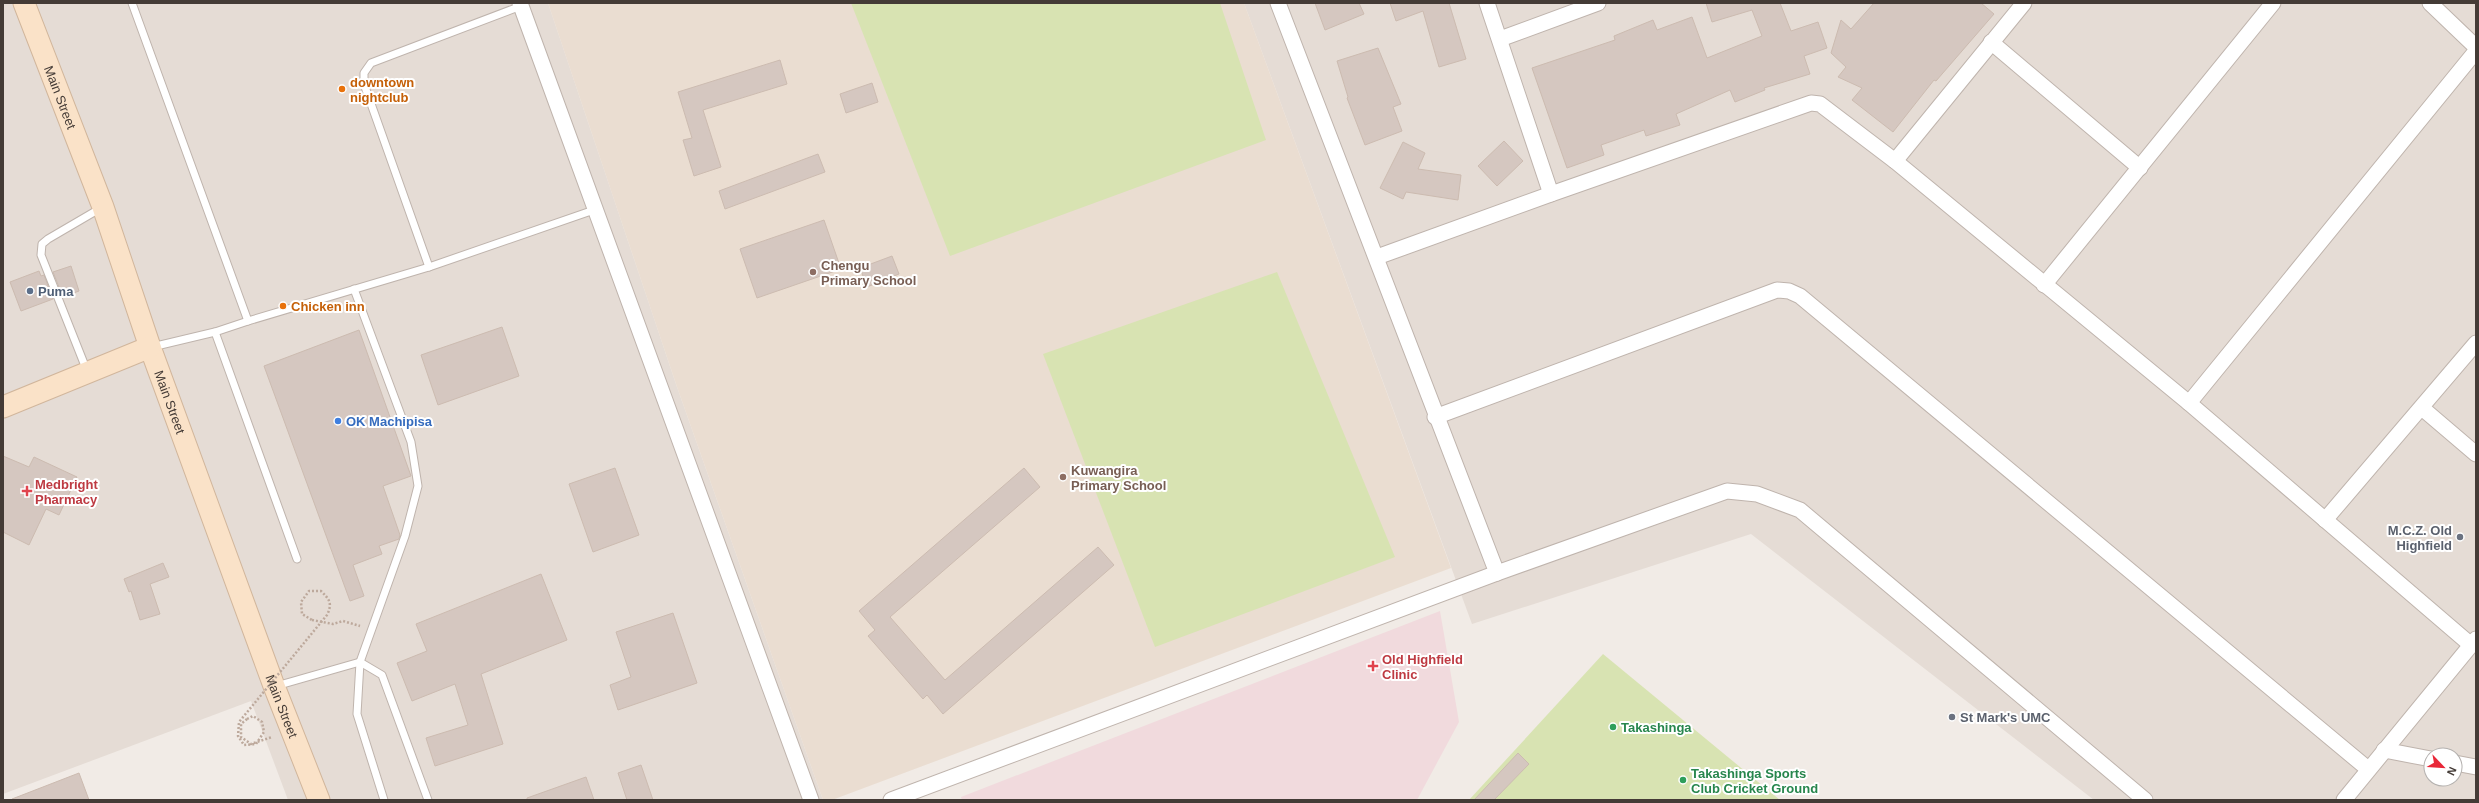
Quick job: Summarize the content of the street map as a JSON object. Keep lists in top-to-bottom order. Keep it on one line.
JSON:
{"streets":{"street":["Main Street"]},"places":{"other":["downtown nightclub","Chengu Primary School","Puma","Chicken inn","OK Machipisa","Kuwangira Primary School","M.C.Z. Old Highfield","St Mark's UMC","Takashinga","Takashinga Sports Club Cricket Ground"],"health":["Medbright Pharmacy","Old Highfield Clinic"]},"north":"bottom right"}
